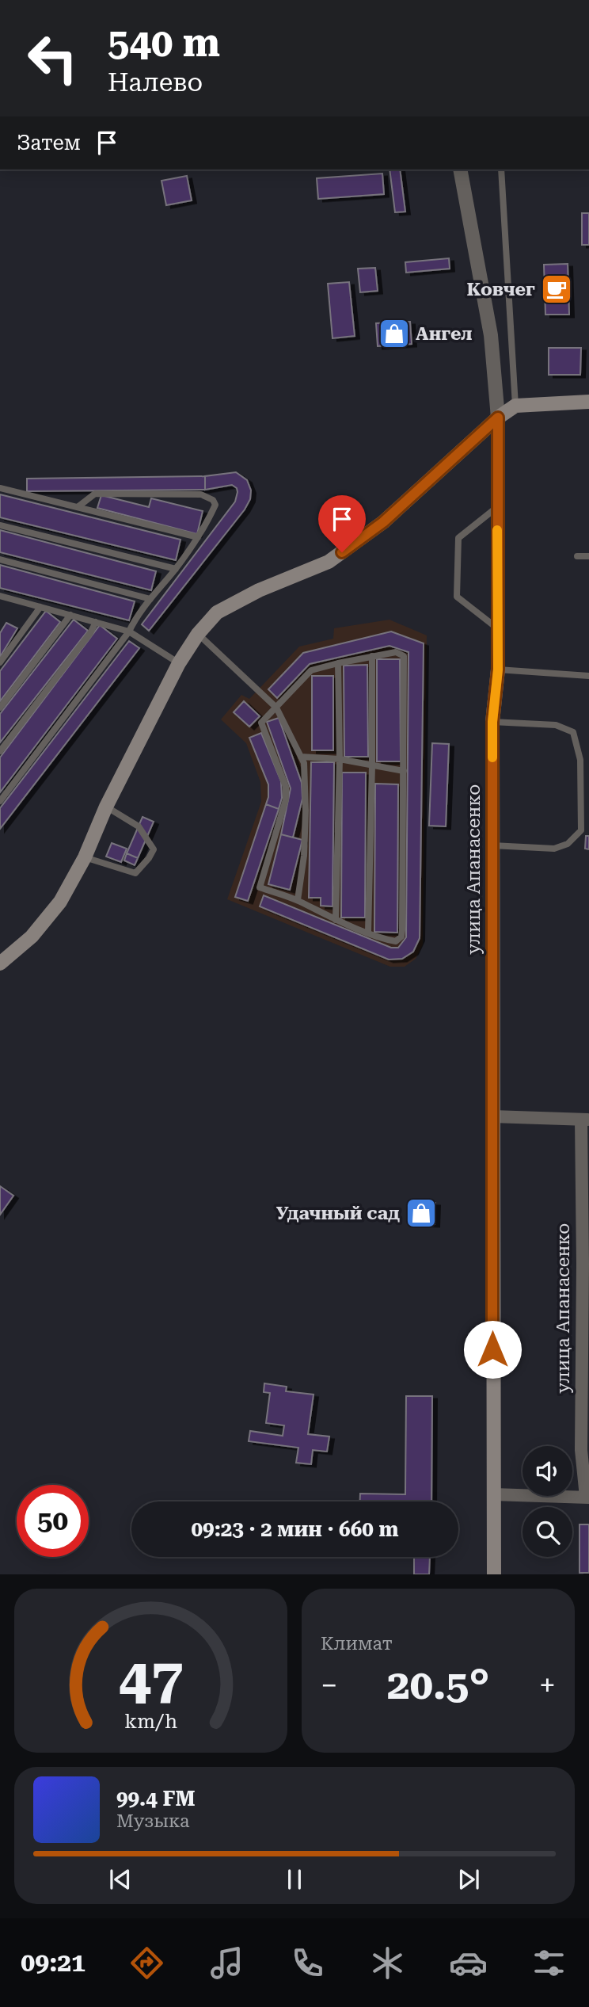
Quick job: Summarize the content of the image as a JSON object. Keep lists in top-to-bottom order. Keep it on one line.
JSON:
{"streets":{"main road":["улица Апанасенко"]},"places":{"cafe":["Ковчег"],"shop":["Ангел","Удачный сад"]},"page":{"turn":["540 m","Налево"],"then":"Затем","limit":"50","trip":"09:23 · 2 мин · 660 m","tile":"Климат","heat":["−","20.5°","+"],"song":["99.4 FM","Музыка"],"tabs":"09:21","gauge":["47","km/h"]}}
